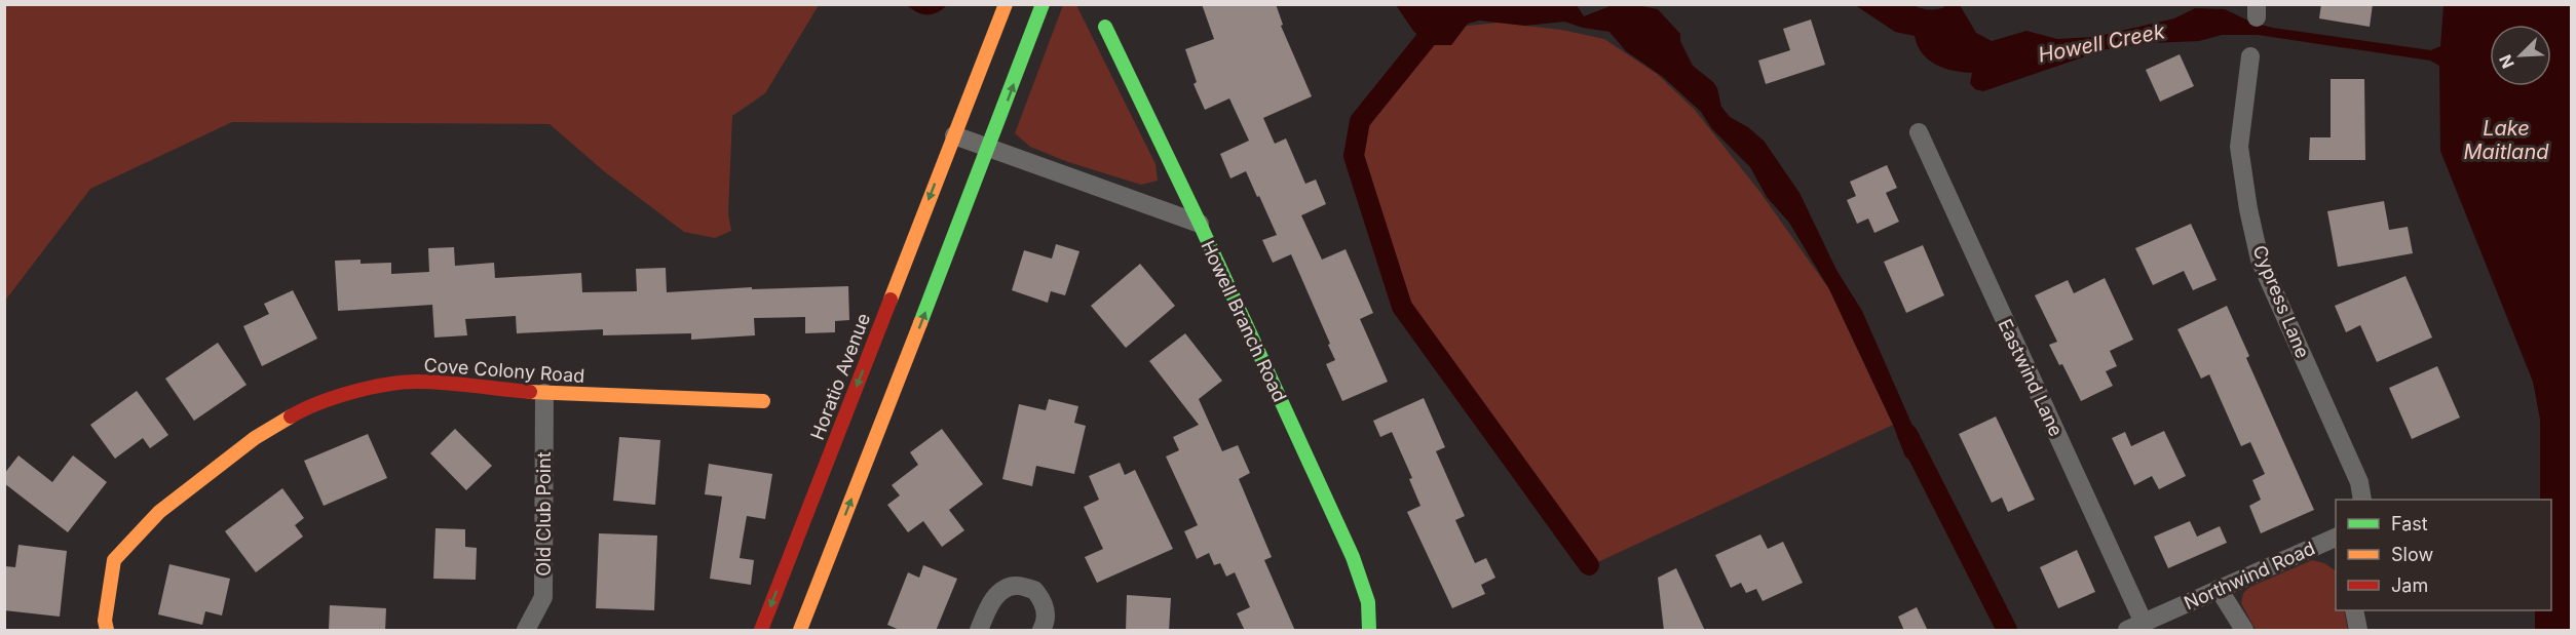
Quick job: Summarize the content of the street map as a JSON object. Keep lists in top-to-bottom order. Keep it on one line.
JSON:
{"streets":{"street":["Cypress Lane","Howell Branch Road","Cove Colony Road","Horatio Avenue","Eastwind Lane","Old Club Point","Northwind Road"]},"crossings":[["Howell Branch Road","Horatio Avenue"],["Cove Colony Road","Old Club Point"],["Eastwind Lane","Northwind Road"]],"water":["Howell Creek","Lake Maitland"],"legend":["Fast","Slow","Jam"],"north":"bottom left"}
